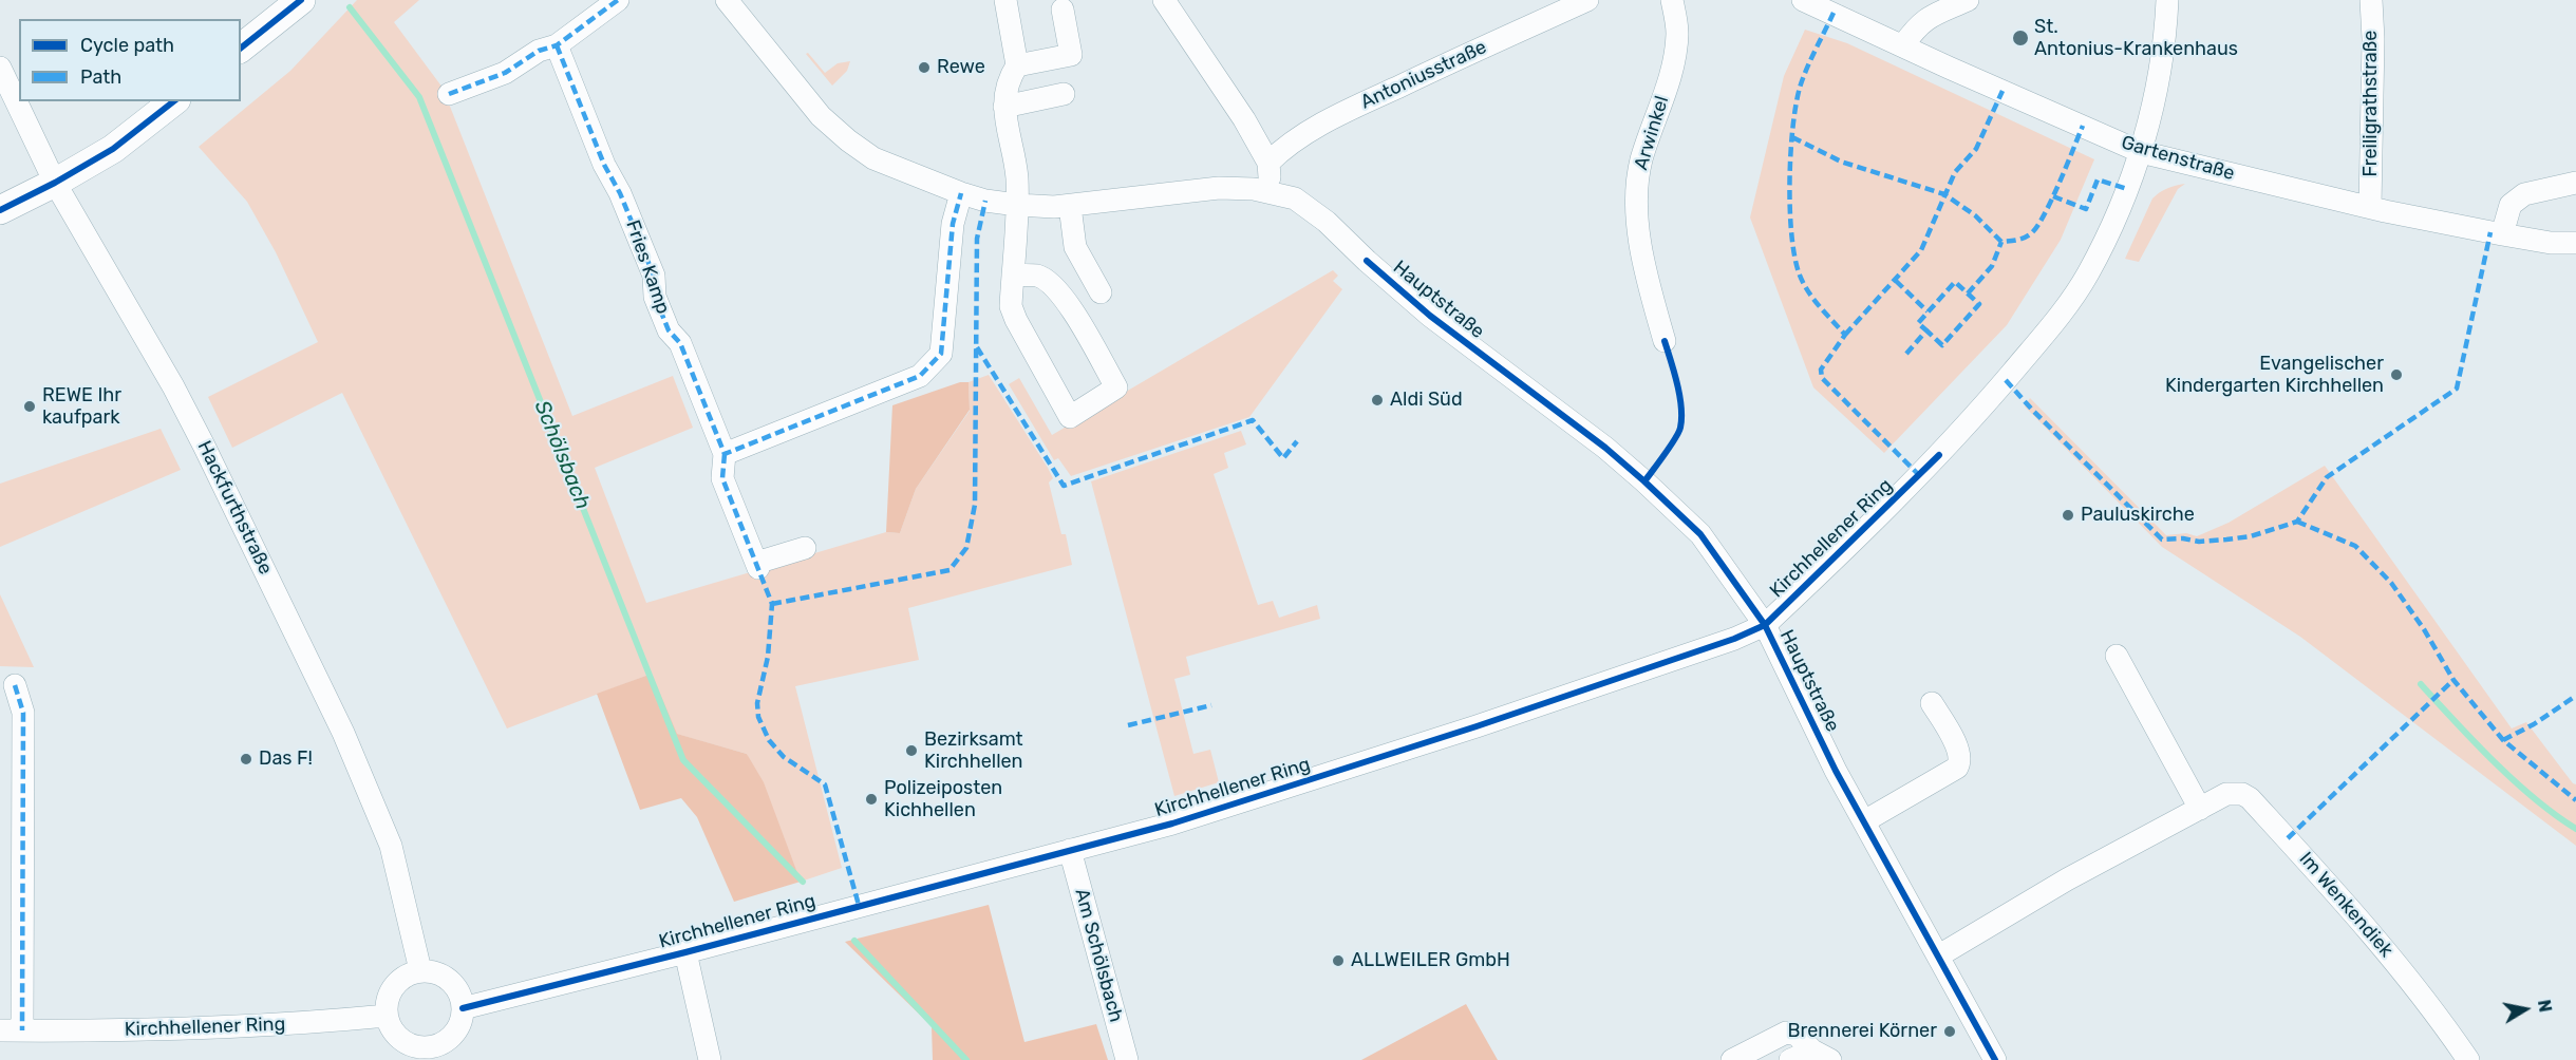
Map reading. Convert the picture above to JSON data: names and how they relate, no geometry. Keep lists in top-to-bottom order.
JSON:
{
  "streets": {
    "street": [
      "Antoniusstraße",
      "Freiligrathstraße",
      "Arwinkel",
      "Gartenstraße",
      "Fries Kamp",
      "Hauptstraße",
      "Hackfurthstraße",
      "Kirchhellener Ring",
      "Im Wenkendiek",
      "Am Schölsbach"
    ]
  },
  "crossings": [
    ["Freiligrathstraße", "Gartenstraße"],
    ["Gartenstraße", "Kirchhellener Ring"],
    ["Hauptstraße", "Kirchhellener Ring"],
    ["Hauptstraße", "Im Wenkendiek"],
    ["Hackfurthstraße", "Kirchhellener Ring"],
    ["Kirchhellener Ring", "Am Schölsbach"]
  ],
  "water": ["Schölsbach"],
  "places": [
    "St. Antonius-Krankenhaus",
    "Rewe",
    "Evangelischer Kindergarten Kirchhellen",
    "Aldi Süd",
    "REWE Ihr kaufpark",
    "Pauluskirche",
    "Bezirksamt Kirchhellen",
    "Das F!",
    "Polizeiposten Kichhellen",
    "ALLWEILER GmbH",
    "Brennerei Körner"
  ],
  "legend": ["Cycle path", "Path"],
  "north": "right"
}
